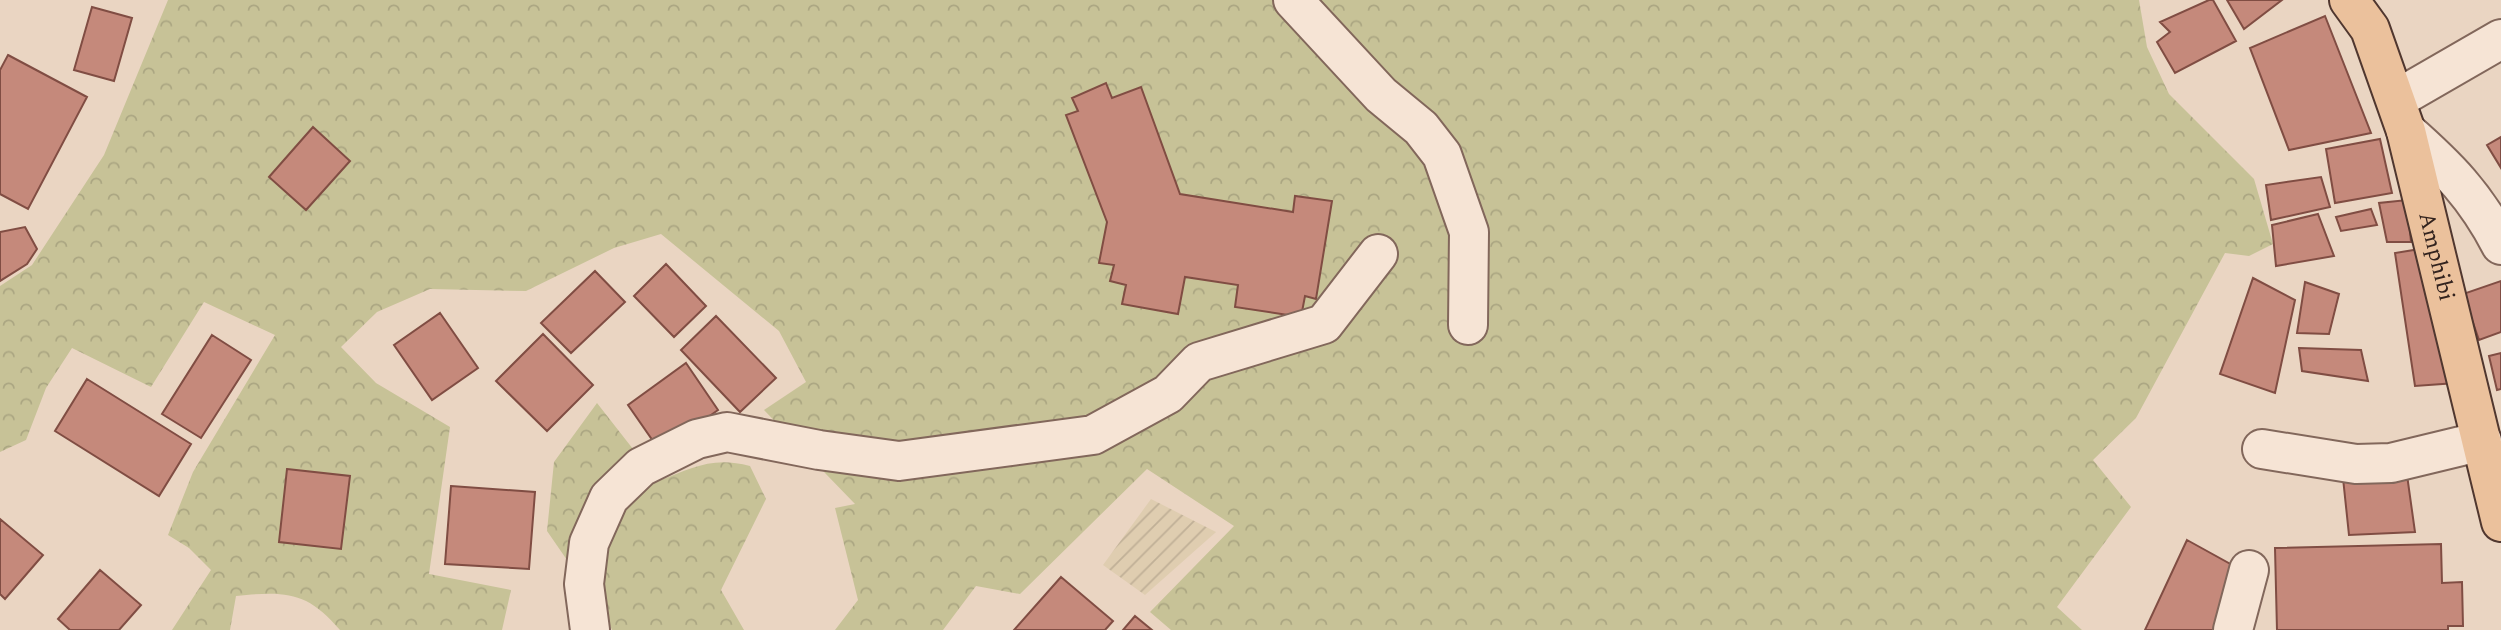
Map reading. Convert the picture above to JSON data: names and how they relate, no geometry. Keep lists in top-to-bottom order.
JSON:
{
  "streets": {
    "main road": ["Amphibi"]
  }
}
